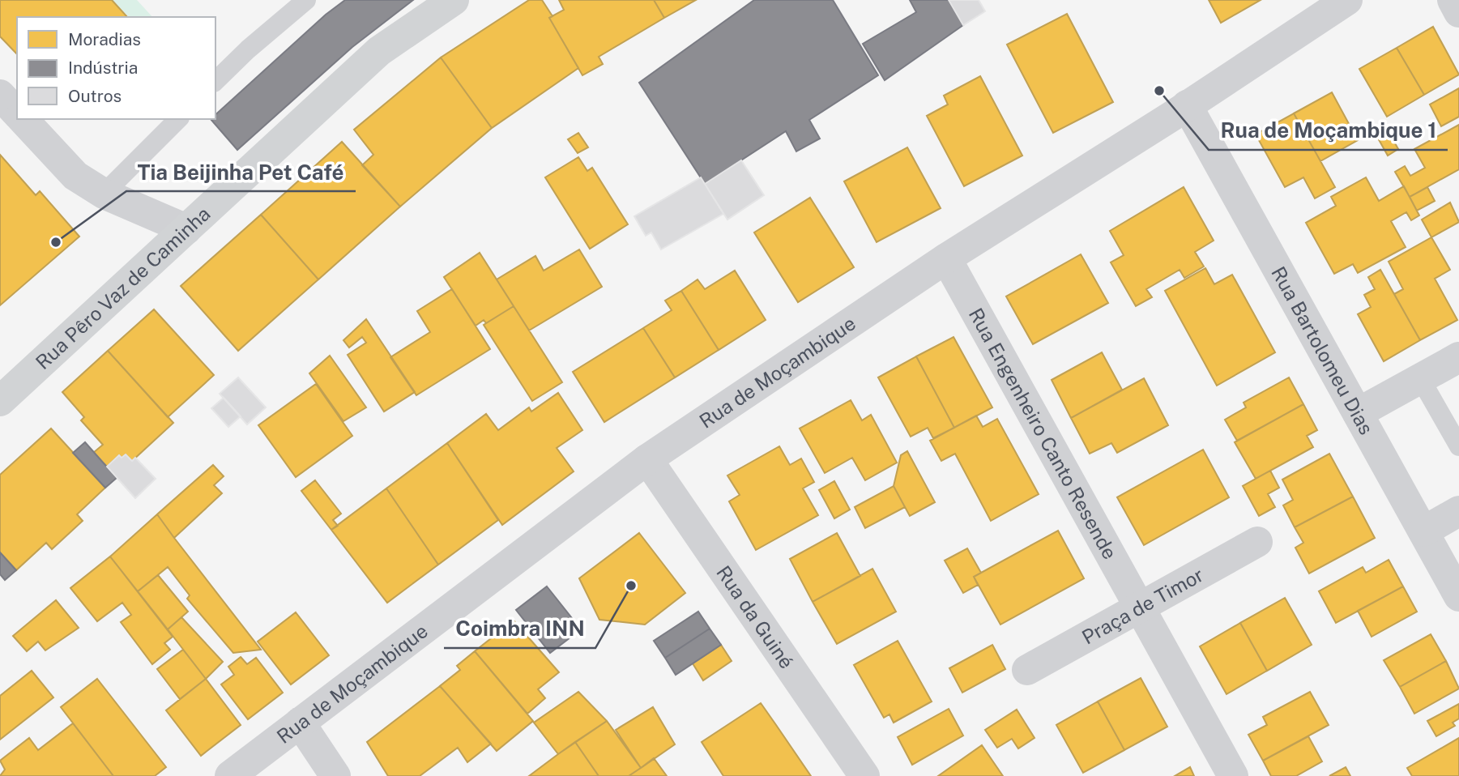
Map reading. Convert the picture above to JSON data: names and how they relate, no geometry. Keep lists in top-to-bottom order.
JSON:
{
  "streets": {
    "street": [
      "Rua Pêro Vaz de Caminha",
      "Rua Bartolomeu Dias",
      "Rua de Moçambique",
      "Rua Engenheiro Canto Resende",
      "Praça de Timor",
      "Rua da Guiné"
    ]
  },
  "crossings": [
    ["Rua Bartolomeu Dias", "Rua de Moçambique"],
    ["Rua de Moçambique", "Rua Engenheiro Canto Resende"],
    ["Rua de Moçambique", "Rua da Guiné"],
    ["Rua Engenheiro Canto Resende", "Praça de Timor"]
  ],
  "places": ["Rua de Moçambique 1", "Tia Beijinha Pet Café", "Coimbra INN"],
  "legend": ["Moradias", "Indústria", "Outros"]
}
